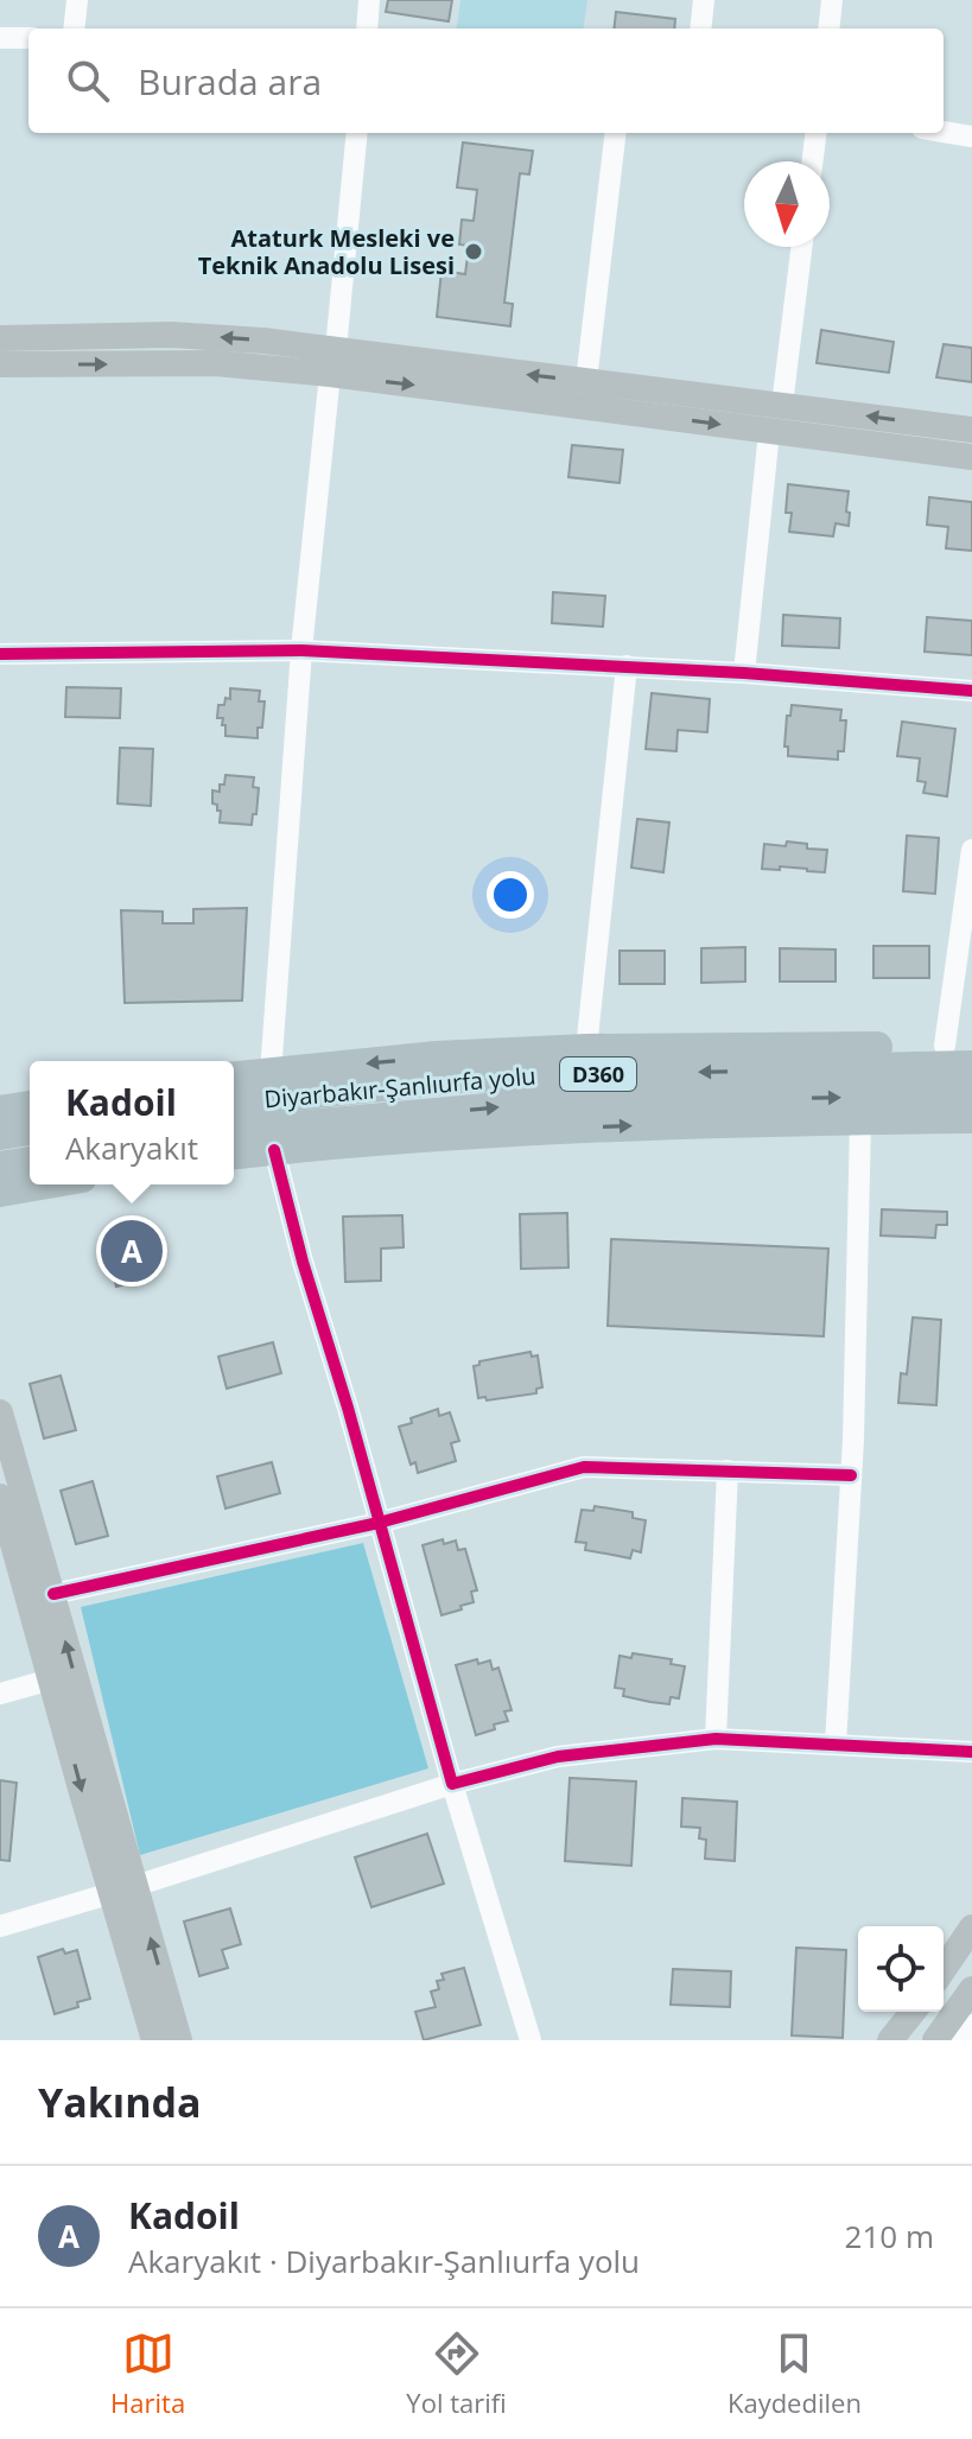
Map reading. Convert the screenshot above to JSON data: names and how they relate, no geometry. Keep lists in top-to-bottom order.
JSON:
{
  "streets": {
    "highway": ["D360", "Diyarbakır-Şanlıurfa yolu"]
  },
  "places": ["Ataturk Mesleki ve Teknik Anadolu Lisesi"],
  "north": "bottom",
  "page": {
    "search": "Burada ara",
    "popup": ["Kadoil", "Akaryakıt"],
    "pins": "A",
    "heading": "Yakında",
    "list": [
      {
        "mark": "A",
        "name": "Kadoil",
        "note": "Akaryakıt · Diyarbakır-Şanlıurfa yolu",
        "value": "210 m"
      }
    ],
    "nav": ["Harita", "Yol tarifi", "Kaydedilen"]
  }
}
